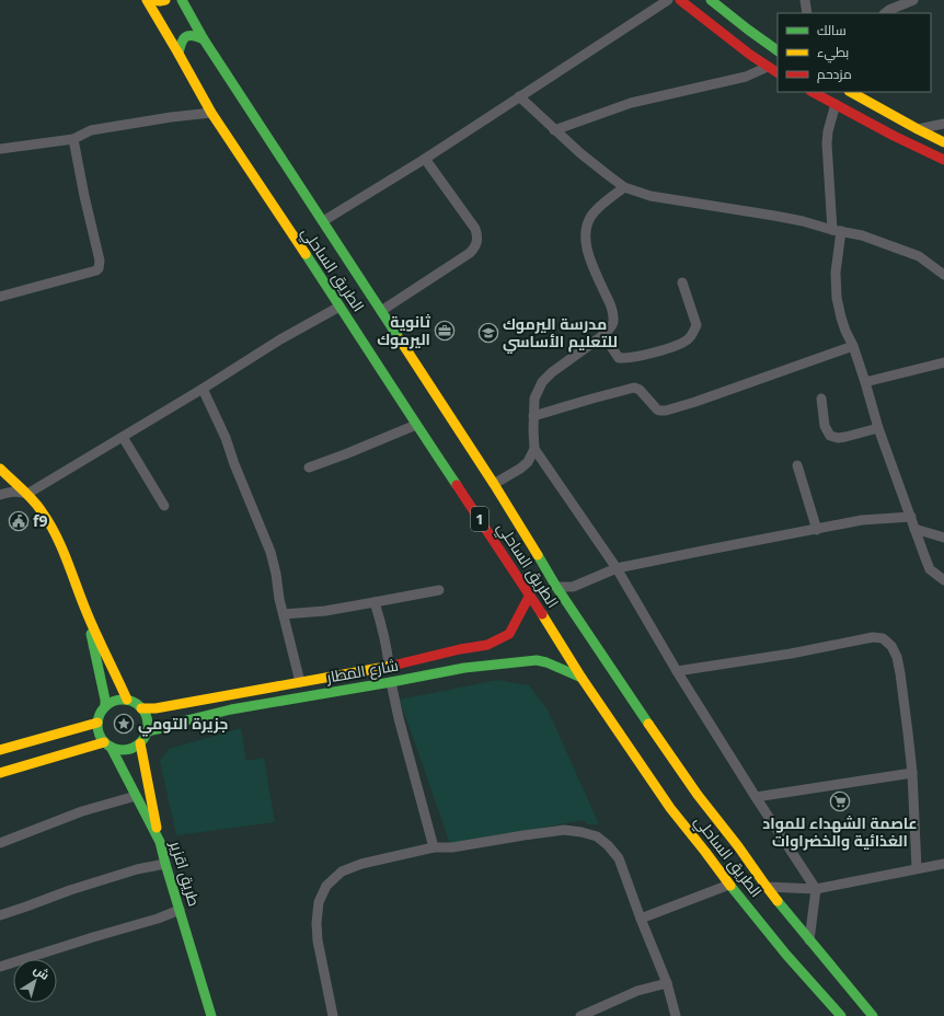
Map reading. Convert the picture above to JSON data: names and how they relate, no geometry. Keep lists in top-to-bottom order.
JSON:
{
  "streets": {
    "main road": [
      "الطريق الساحلي",
      "1",
      "شارع المطار",
      "طريق اقزير"
    ]
  },
  "crossings": [
    ["الطريق الساحلي", "شارع المطار"],
    ["شارع المطار", "طريق اقزير"]
  ],
  "places": {
    "office": ["ثانوية اليرموك"],
    "school or university": ["مدرسة اليرموك للتعليم الأساسي"],
    "public building": ["f9"],
    "place": ["جزيرة التومي"],
    "supermarket": ["عاصمة الشهداء للمواد الغذائية والخضراوات"]
  },
  "legend": ["سالك", "بطيء", "مزدحم"],
  "north": "top right"
}
